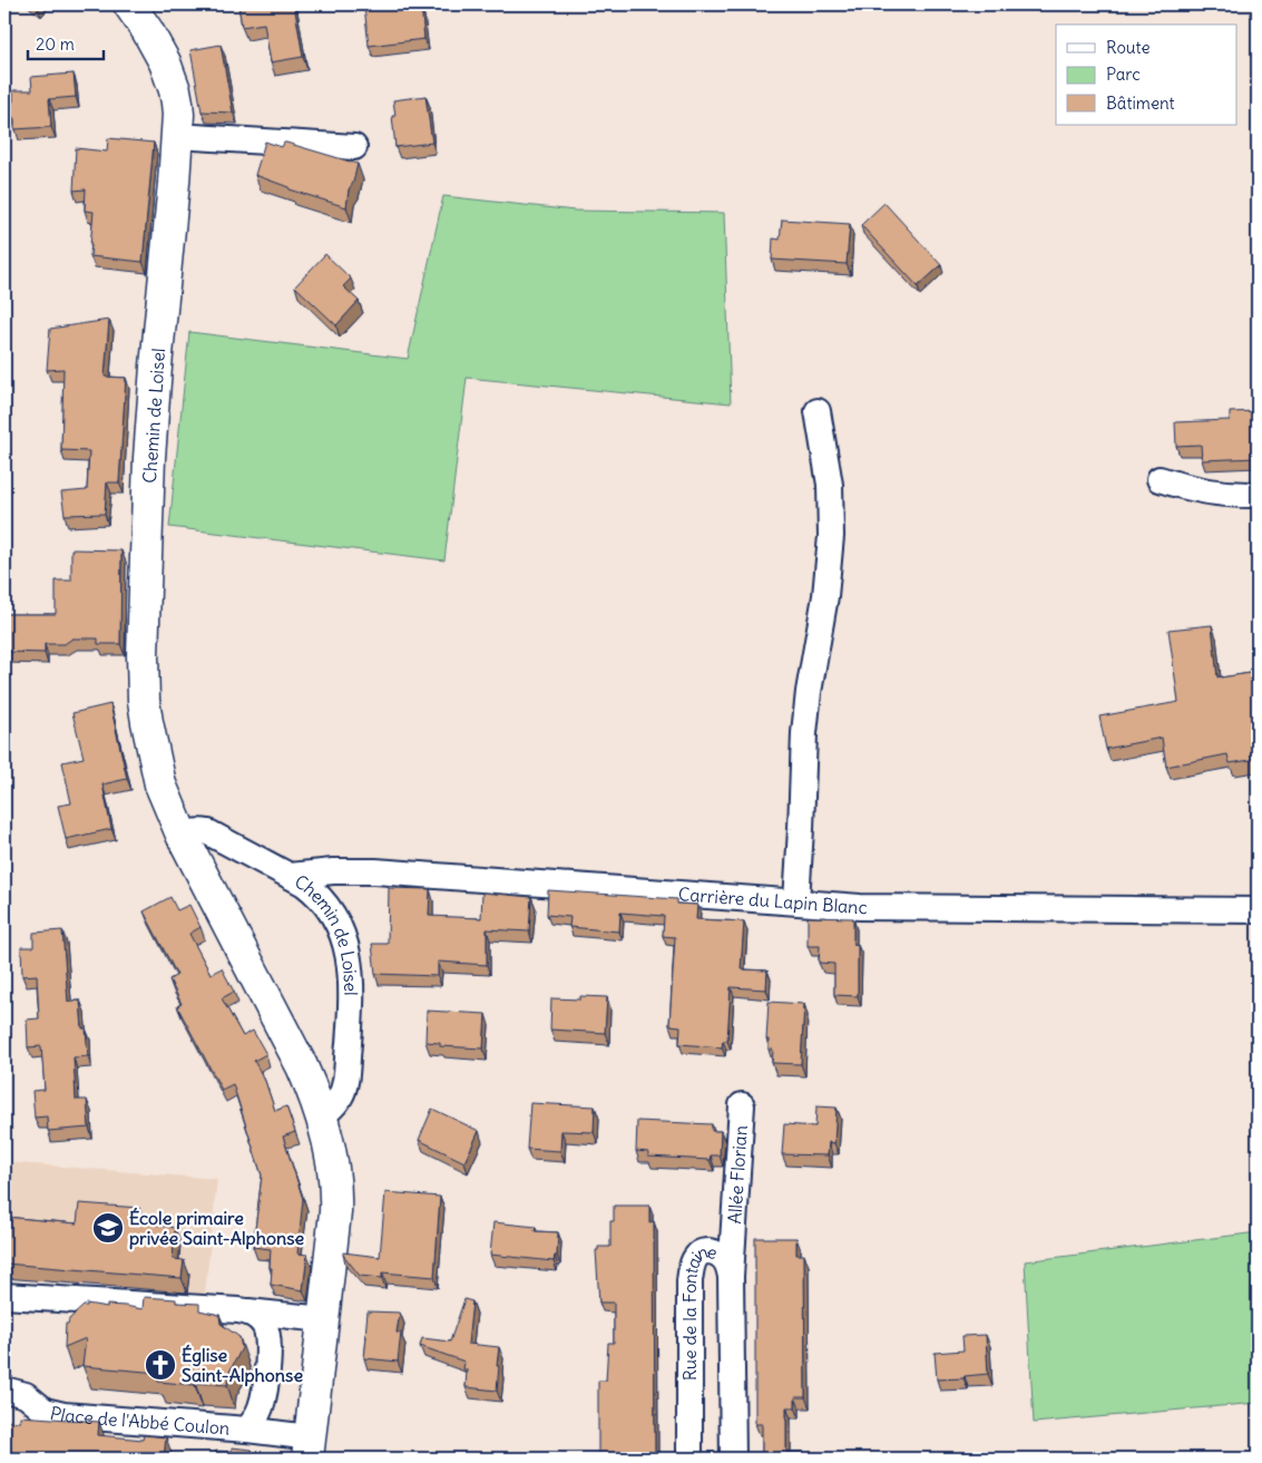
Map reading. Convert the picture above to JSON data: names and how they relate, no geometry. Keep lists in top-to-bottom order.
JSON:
{
  "streets": {
    "street": [
      "Chemin de Loisel",
      "Carrière du Lapin Blanc",
      "Allée Florian",
      "Rue de la Fontaine",
      "Place de l'Abbé Coulon"
    ]
  },
  "crossings": [
    ["Chemin de Loisel", "Carrière du Lapin Blanc"],
    ["Chemin de Loisel", "Place de l'Abbé Coulon"],
    ["Allée Florian", "Rue de la Fontaine"]
  ],
  "places": {
    "school or university": ["École primaire privée Saint-Alphonse"],
    "church": ["Église Saint-Alphonse"]
  },
  "legend": ["Route", "Parc", "Bâtiment"],
  "scale_bar": "20 m"
}
